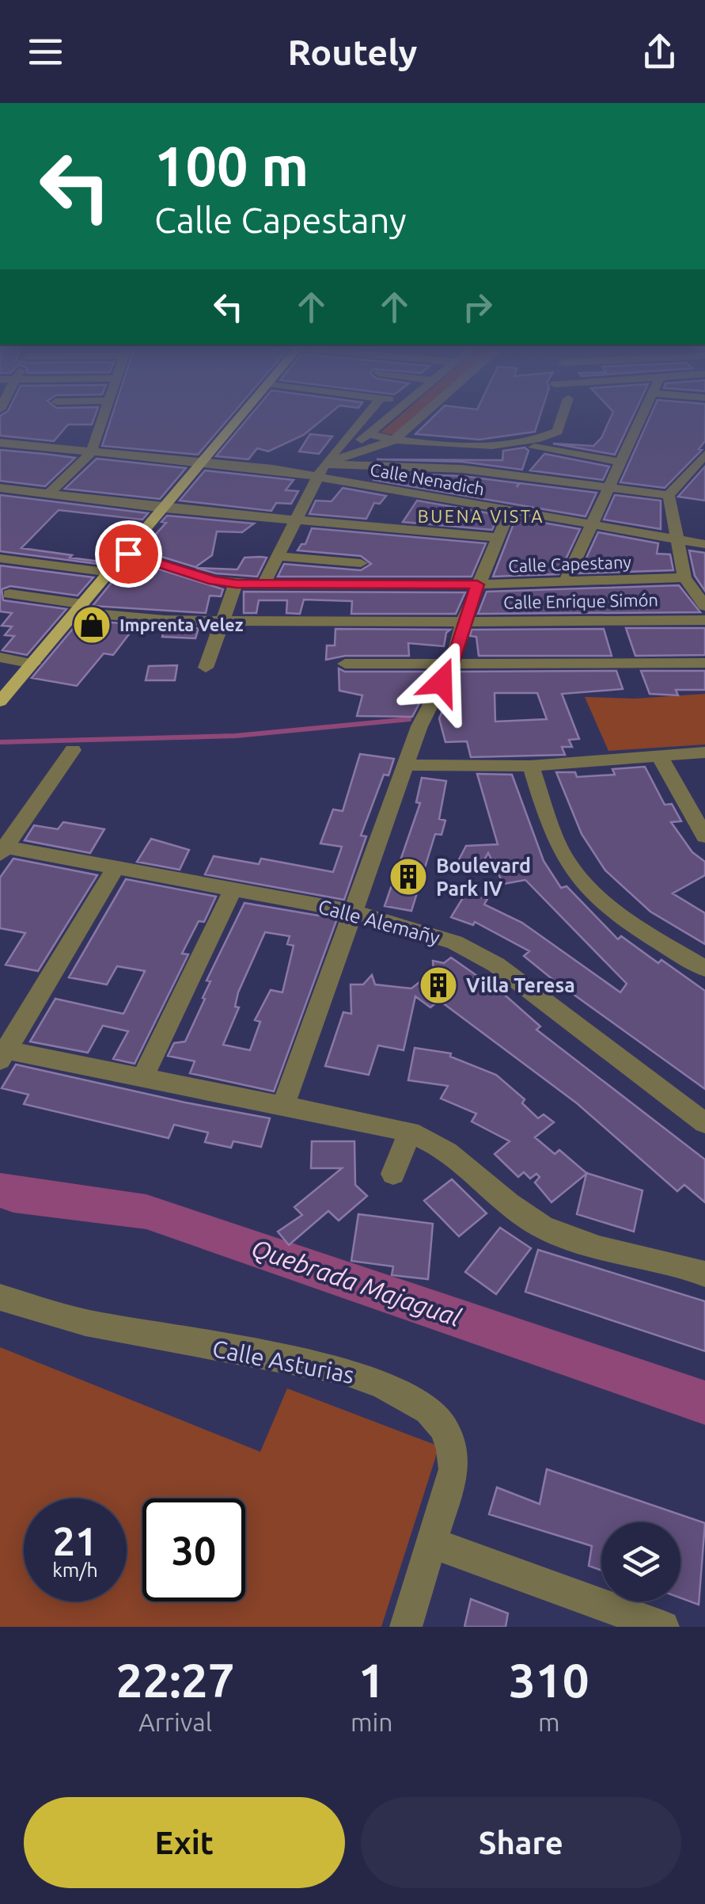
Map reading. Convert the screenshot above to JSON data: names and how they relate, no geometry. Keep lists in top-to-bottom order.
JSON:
{
  "streets": {
    "street": [
      "Calle Nenadich",
      "Calle Capestany",
      "Calle Enrique Simón",
      "Calle Alemañy",
      "Calle Asturias"
    ]
  },
  "districts": ["BUENA VISTA"],
  "water": ["Quebrada Majagual"],
  "places": {
    "shop": ["Imprenta Velez"],
    "building": ["Boulevard Park IV", "Villa Teresa"]
  },
  "page": {
    "header": "Routely",
    "turn": ["100 m", "Calle Capestany"],
    "speed": "21 km/h",
    "limit": "30",
    "eta": [
      "22:27",
      "Arrival",
      "1",
      "min",
      "310",
      "m"
    ],
    "buttons": ["Exit", "Share"]
  }
}
